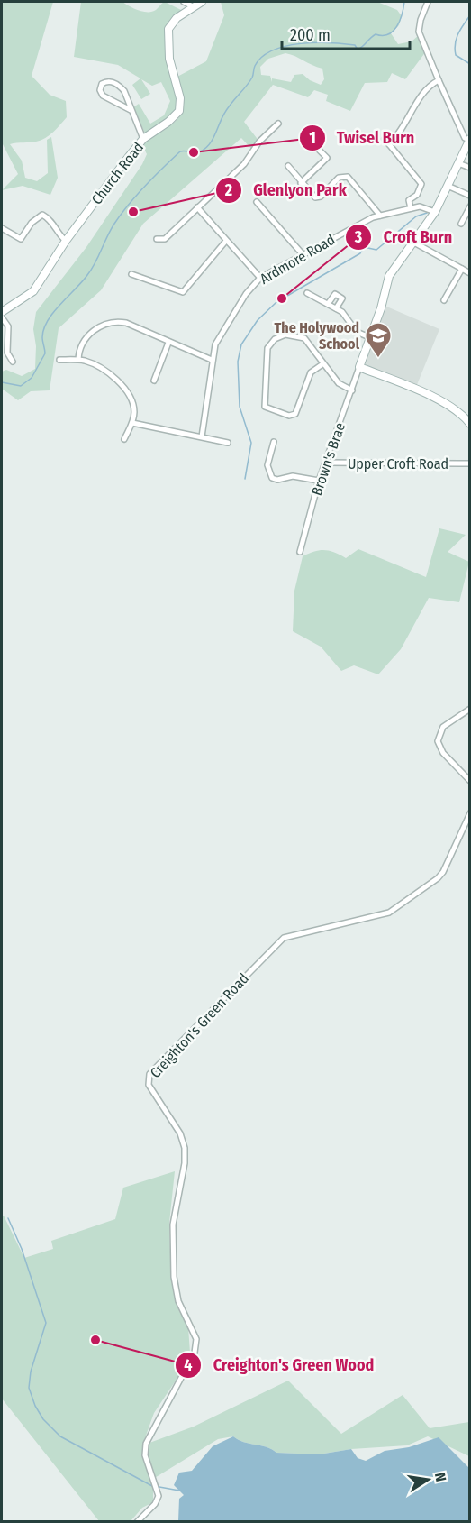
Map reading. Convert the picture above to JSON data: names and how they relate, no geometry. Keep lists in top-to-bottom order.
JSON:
{
  "streets": {
    "street": [
      "Church Road",
      "Ardmore Road",
      "Brown's Brae",
      "Upper Croft Road",
      "Creighton's Green Road"
    ]
  },
  "crossings": [
    ["Brown's Brae", "Upper Croft Road"]
  ],
  "places": {
    "other": [
      "Twisel Burn",
      "Glenlyon Park",
      "Croft Burn",
      "Creighton's Green Wood"
    ],
    "school or university": ["The Holywood School"]
  },
  "scale_bar": "200 m",
  "north": "right"
}
